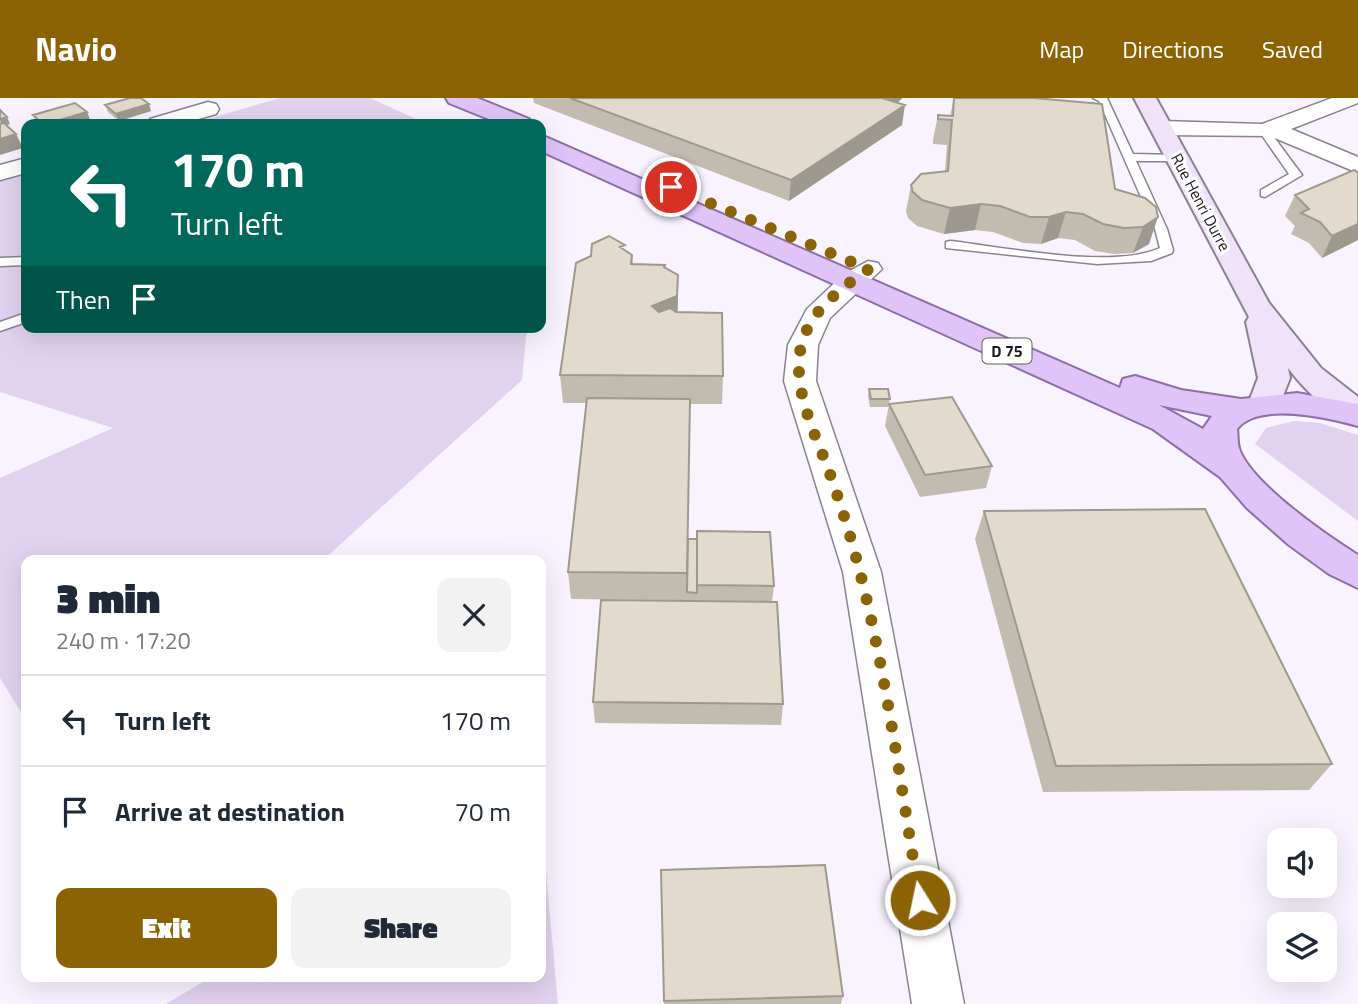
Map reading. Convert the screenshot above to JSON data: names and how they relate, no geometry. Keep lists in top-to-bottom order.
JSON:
{
  "streets": {
    "main road": ["D 75"],
    "street": ["Rue Henri Durre"]
  },
  "crossings": [
    ["Rue Henri Durre", "D 75"]
  ],
  "page": {
    "header": "Navio",
    "nav": ["Map", "Directions", "Saved"],
    "turn": ["170 m", "Turn left"],
    "then": "Then",
    "heading": ["3 min", "240 m · 17:20"],
    "list": [
      {
        "name": "Turn left",
        "value": "170 m"
      },
      {
        "name": "Arrive at destination",
        "value": "70 m"
      }
    ],
    "buttons": ["Exit", "Share"]
  }
}
